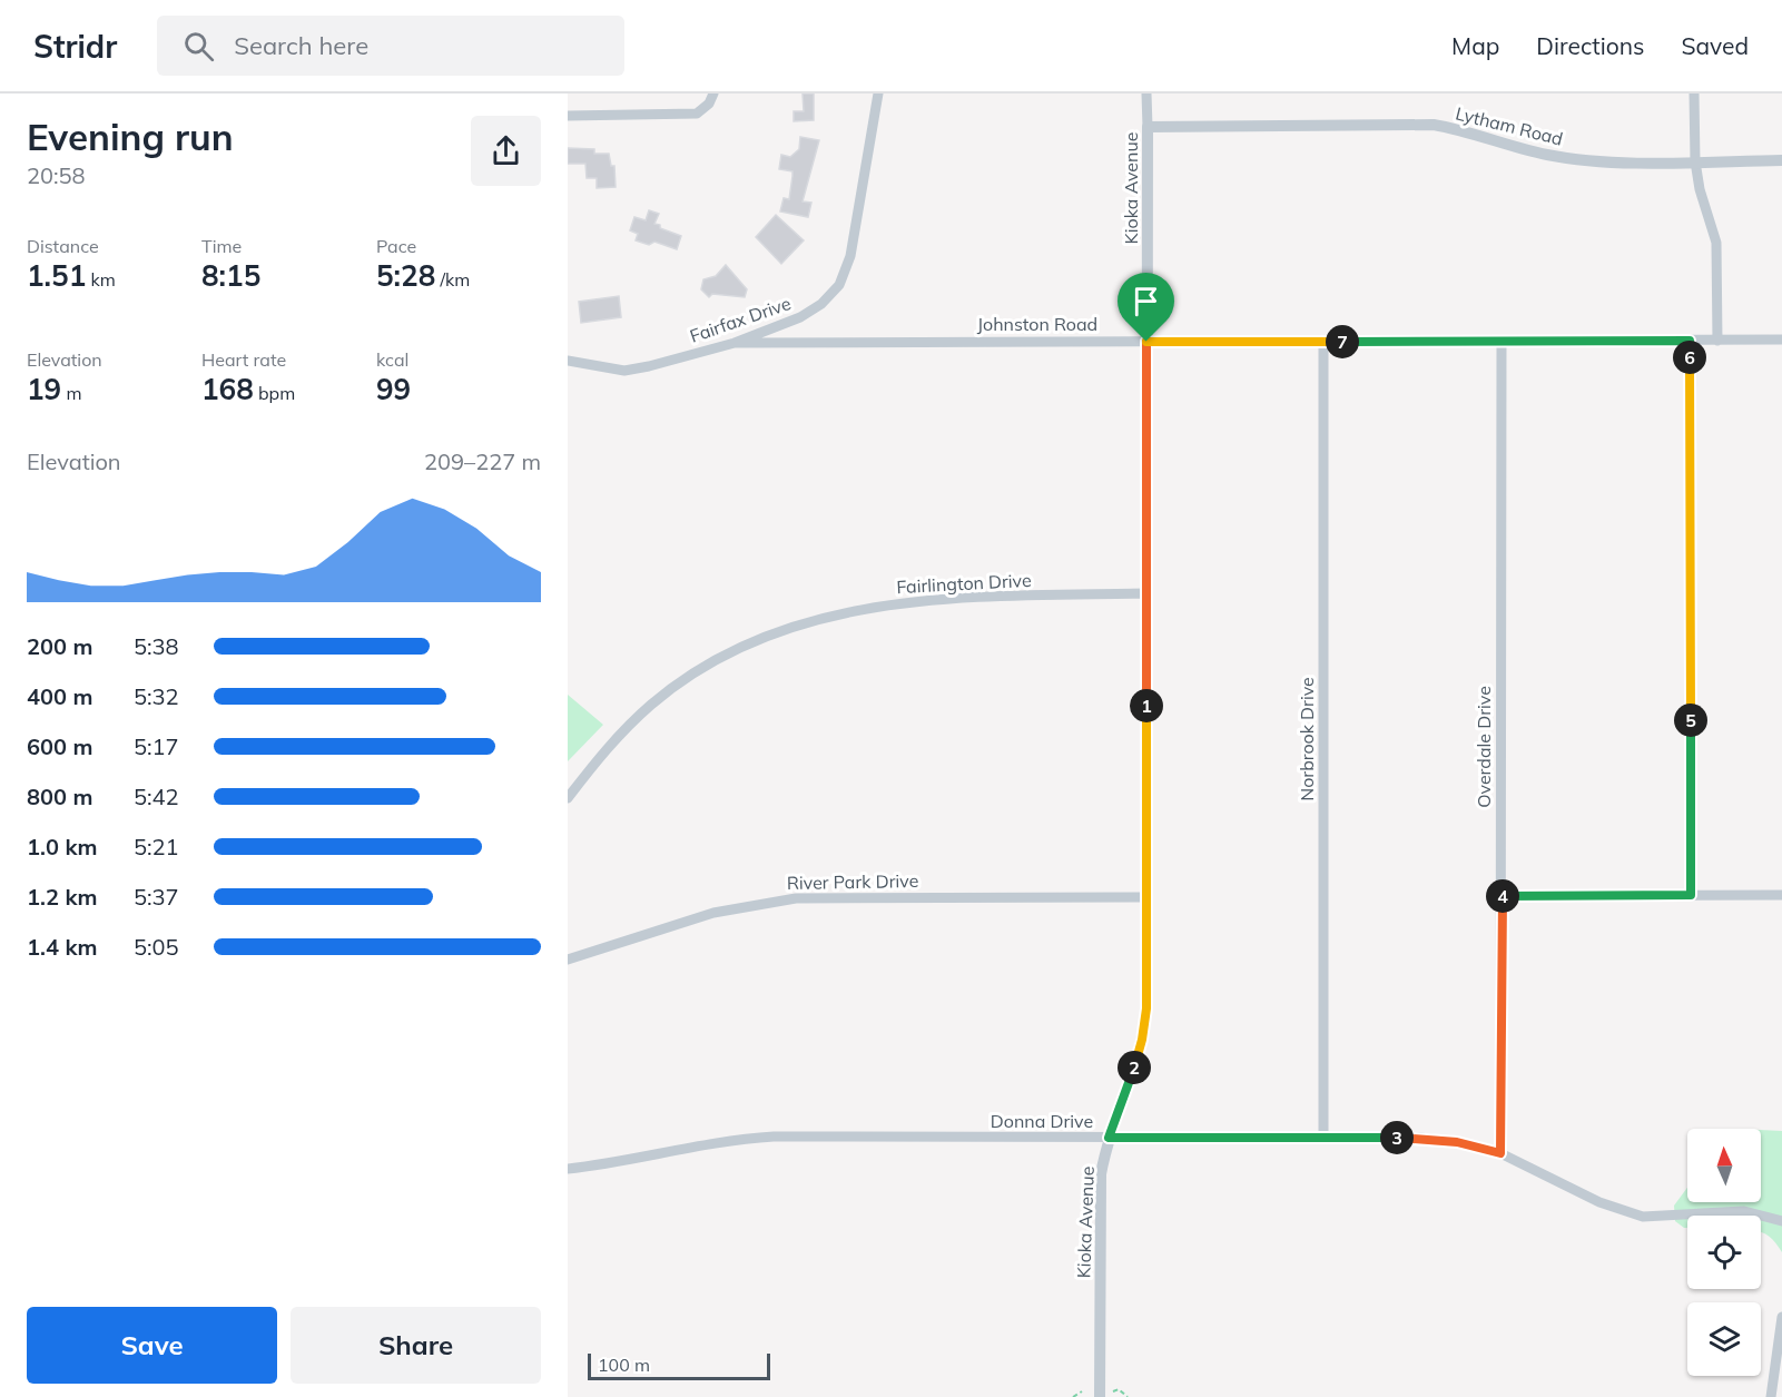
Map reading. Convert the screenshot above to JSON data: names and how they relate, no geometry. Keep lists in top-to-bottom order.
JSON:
{
  "streets": {
    "street": [
      "Lytham Road",
      "Kioka Avenue",
      "Fairfax Drive",
      "Johnston Road",
      "Fairlington Drive",
      "Norbrook Drive",
      "Overdale Drive",
      "River Park Drive",
      "Donna Drive"
    ]
  },
  "crossings": [
    ["Lytham Road", "Kioka Avenue"],
    ["Kioka Avenue", "Johnston Road"],
    ["Kioka Avenue", "Fairlington Drive"],
    ["Kioka Avenue", "River Park Drive"],
    ["Kioka Avenue", "Donna Drive"],
    ["Fairfax Drive", "Johnston Road"],
    ["Johnston Road", "Norbrook Drive"],
    ["Johnston Road", "Overdale Drive"],
    ["Norbrook Drive", "Donna Drive"],
    ["Overdale Drive", "Donna Drive"]
  ],
  "scale_bar": "100 m",
  "north": "top",
  "page": {
    "header": "Stridr",
    "search": "Search here",
    "nav": ["Map", "Directions", "Saved"],
    "heading": ["Evening run", "20:58"],
    "stats": [
      ["Distance", "1.51 km"],
      ["Time", "8:15"],
      ["Pace", "5:28 /km"],
      ["Elevation", "19 m"],
      ["Heart rate", "168 bpm"],
      ["kcal", "99"]
    ],
    "pins": [
      "7",
      "6",
      "1",
      "5",
      "4",
      "2",
      "3"
    ],
    "chart": ["Elevation", "209–227 m"],
    "list": [
      {
        "name": "200 m",
        "note": "5:38"
      },
      {
        "name": "400 m",
        "note": "5:32"
      },
      {
        "name": "600 m",
        "note": "5:17"
      },
      {
        "name": "800 m",
        "note": "5:42"
      },
      {
        "name": "1.0 km",
        "note": "5:21"
      },
      {
        "name": "1.2 km",
        "note": "5:37"
      },
      {
        "name": "1.4 km",
        "note": "5:05"
      }
    ],
    "buttons": ["Save", "Share"],
    "scale": "100 m"
  }
}
